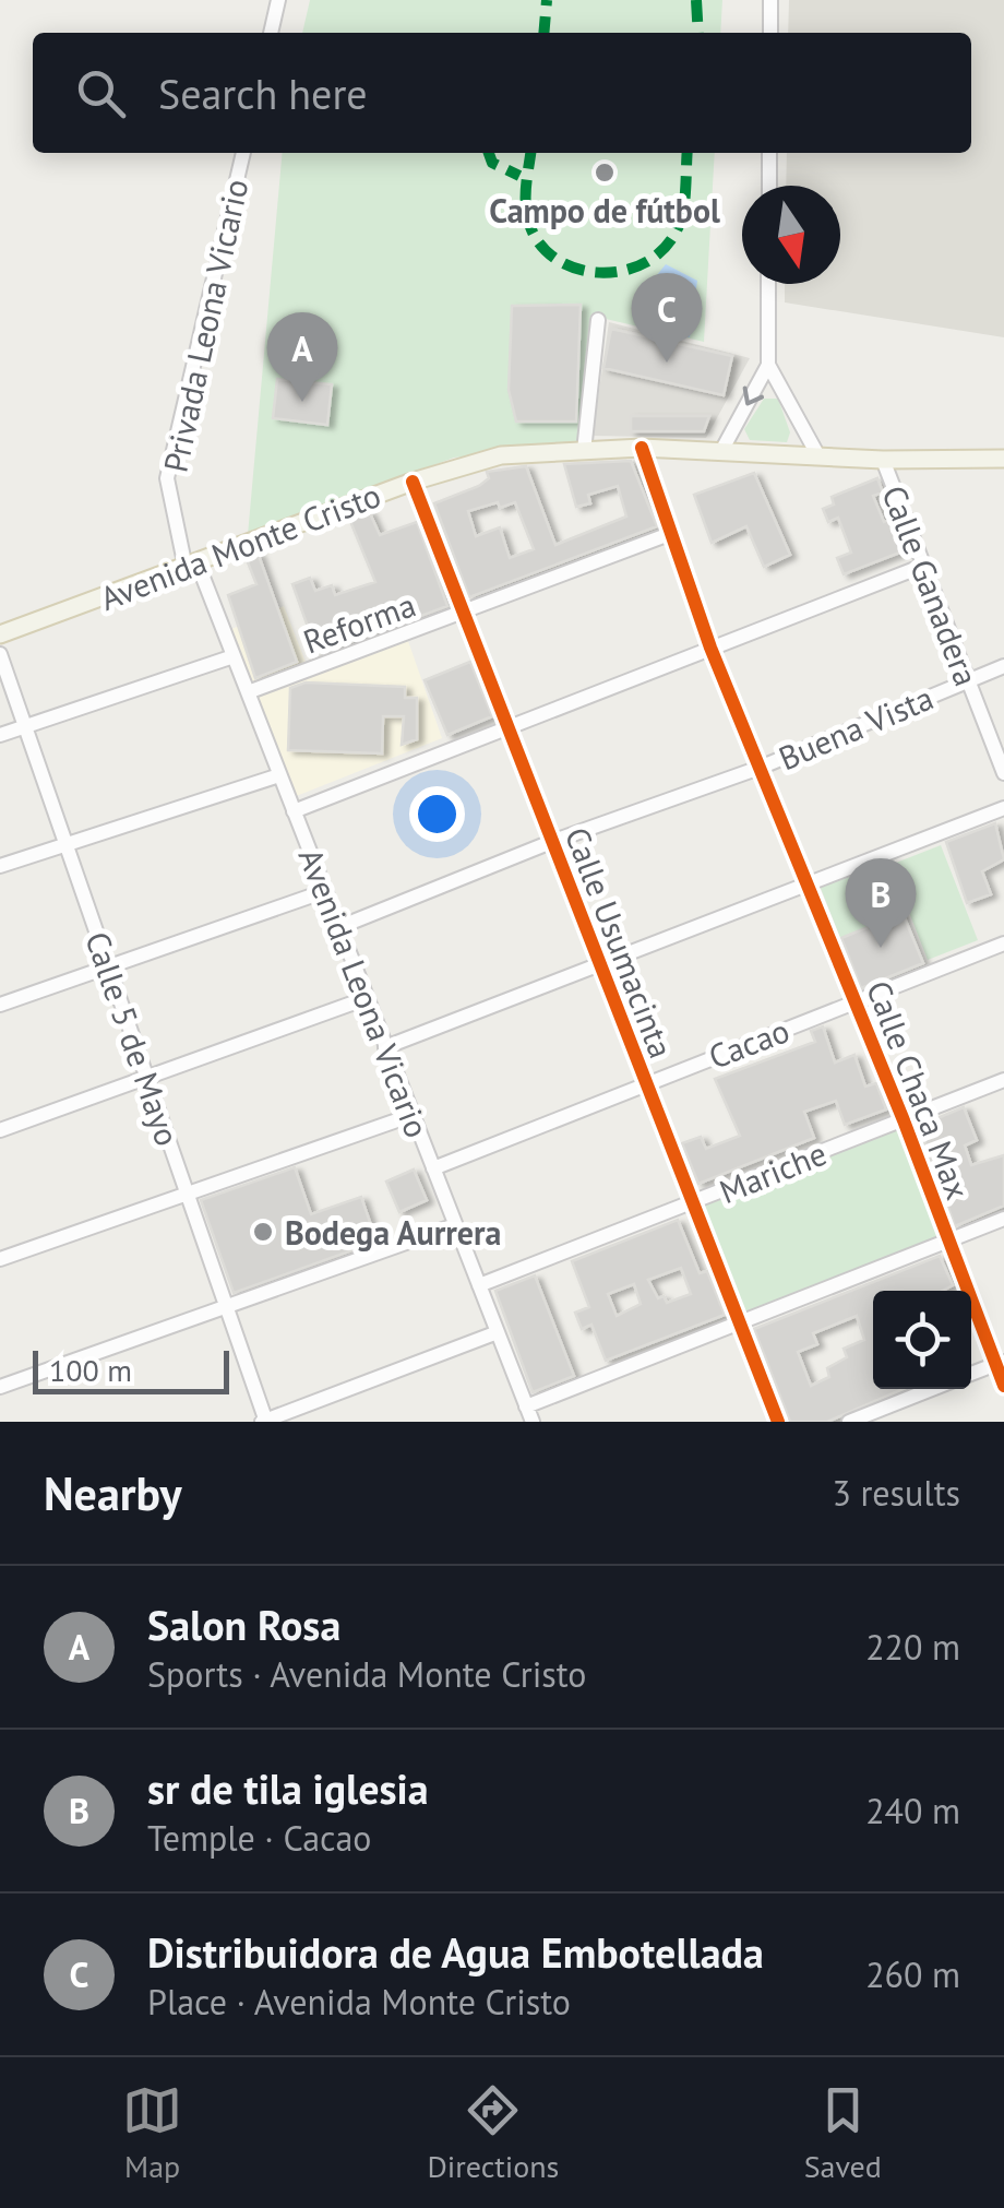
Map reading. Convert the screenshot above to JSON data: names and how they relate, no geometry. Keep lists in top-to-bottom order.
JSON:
{
  "streets": {
    "main road": ["Avenida Monte Cristo"],
    "street": [
      "Privada Leona Vicario",
      "Calle Ganadera",
      "Reforma",
      "Buena Vista",
      "Calle Usumacinta",
      "Avenida Leona Vicario",
      "Calle 5 de Mayo",
      "Cacao",
      "Calle Chaca Max",
      "Mariche"
    ]
  },
  "crossings": [
    ["Privada Leona Vicario", "Avenida Monte Cristo"],
    ["Privada Leona Vicario", "Avenida Leona Vicario"],
    ["Avenida Monte Cristo", "Calle Ganadera"],
    ["Avenida Monte Cristo", "Calle Usumacinta"],
    ["Avenida Monte Cristo", "Avenida Leona Vicario"],
    ["Avenida Monte Cristo", "Calle Chaca Max"],
    ["Calle Ganadera", "Buena Vista"],
    ["Reforma", "Calle Usumacinta"],
    ["Reforma", "Avenida Leona Vicario"],
    ["Reforma", "Calle Chaca Max"],
    ["Buena Vista", "Calle Usumacinta"],
    ["Buena Vista", "Avenida Leona Vicario"],
    ["Buena Vista", "Calle Chaca Max"],
    ["Calle Usumacinta", "Cacao"],
    ["Calle Usumacinta", "Mariche"],
    ["Avenida Leona Vicario", "Cacao"],
    ["Avenida Leona Vicario", "Mariche"],
    ["Cacao", "Calle Chaca Max"],
    ["Calle Chaca Max", "Mariche"]
  ],
  "places": ["Campo de fútbol", "Bodega Aurrera"],
  "scale_bar": "100 m",
  "north": "bottom",
  "page": {
    "search": "Search here",
    "pins": ["C", "A", "B"],
    "scale": "100 m",
    "heading": ["Nearby", "3 results"],
    "list": [
      {
        "mark": "A",
        "name": "Salon Rosa",
        "note": "Sports · Avenida Monte Cristo",
        "value": "220 m"
      },
      {
        "mark": "B",
        "name": "sr de tila iglesia",
        "note": "Temple · Cacao",
        "value": "240 m"
      },
      {
        "mark": "C",
        "name": "Distribuidora de Agua Embotellada",
        "note": "Place · Avenida Monte Cristo",
        "value": "260 m"
      }
    ],
    "nav": ["Map", "Directions", "Saved"]
  }
}
